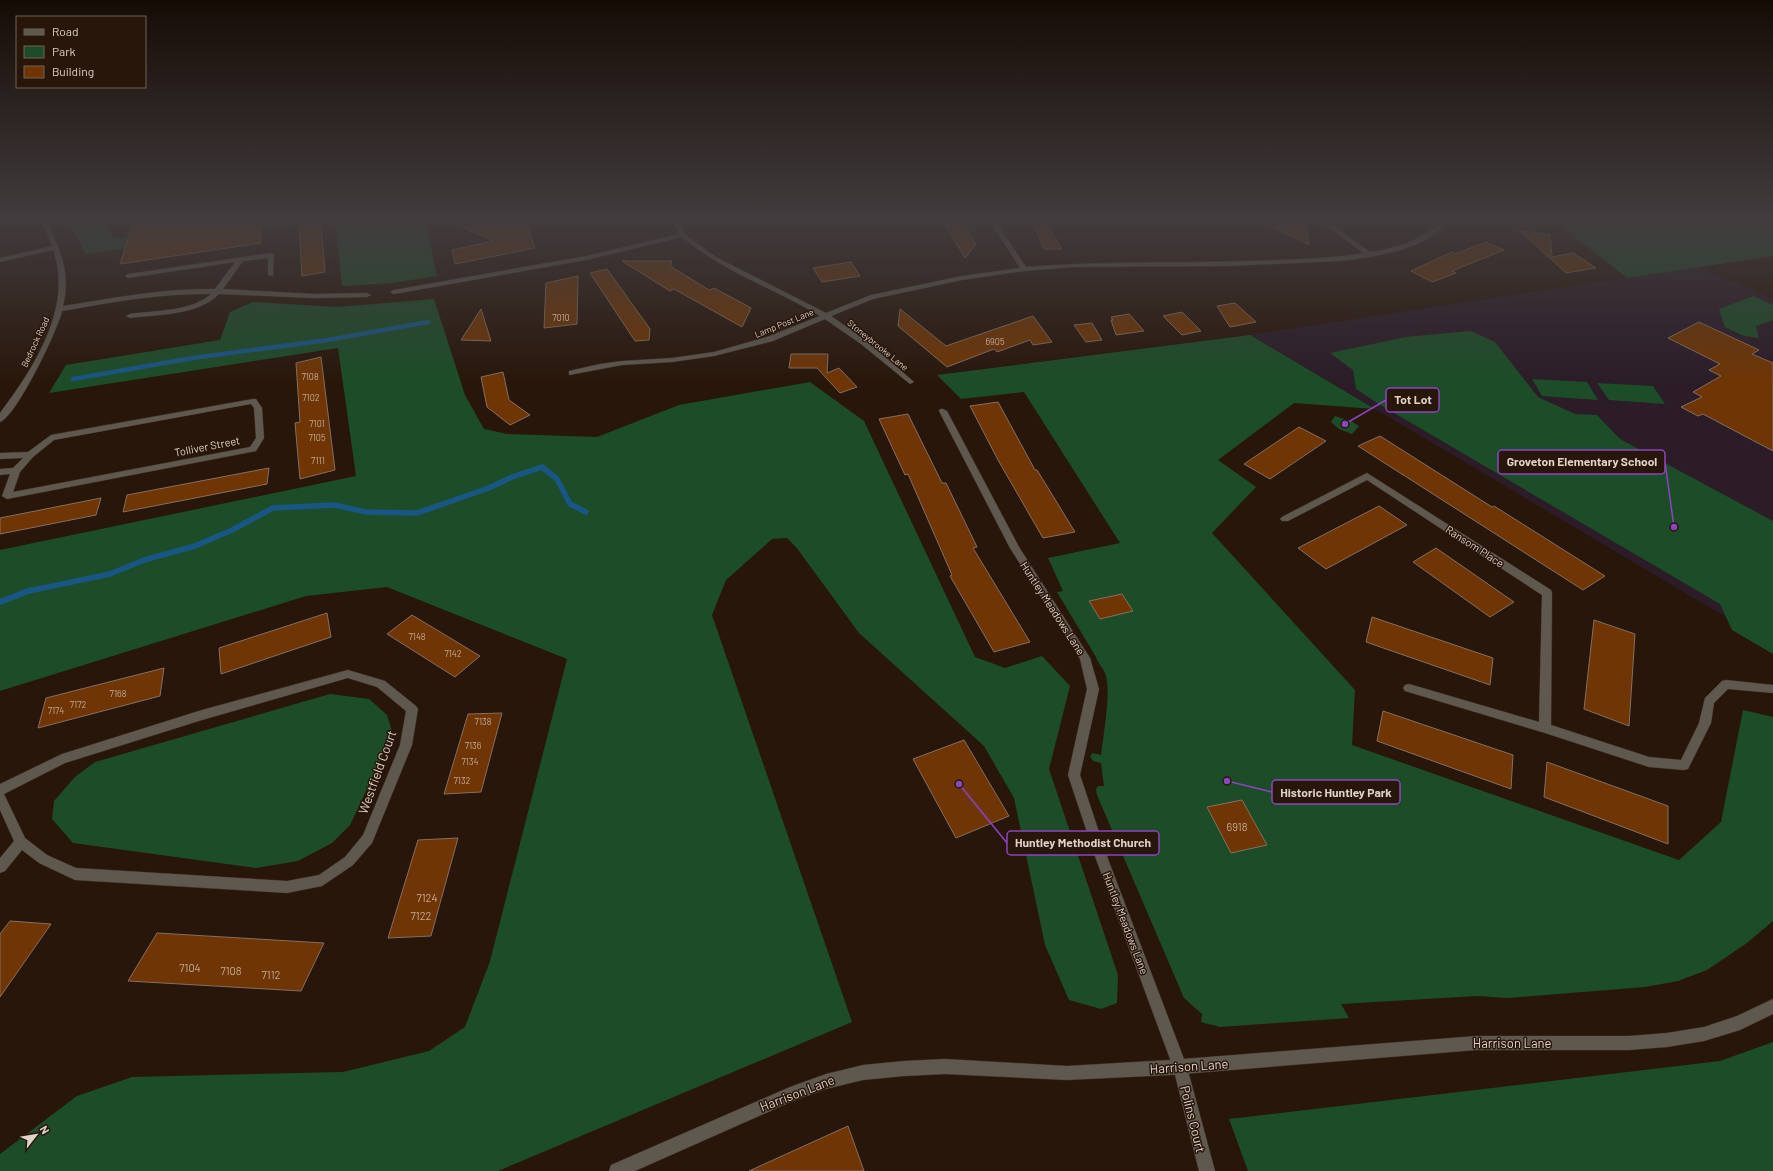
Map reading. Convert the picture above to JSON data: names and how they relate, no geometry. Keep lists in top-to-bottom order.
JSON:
{
  "streets": {
    "street": [
      "Lamp Post Lane",
      "Bedrock Road",
      "Stoneybrooke Lane",
      "Tolliver Street",
      "Ransom Place",
      "Huntley Meadows Lane",
      "Westfield Court",
      "Harrison Lane",
      "Polins Court"
    ]
  },
  "crossings": [
    ["Lamp Post Lane", "Stoneybrooke Lane"],
    ["Huntley Meadows Lane", "Harrison Lane"],
    ["Huntley Meadows Lane", "Polins Court"],
    ["Harrison Lane", "Polins Court"]
  ],
  "places": [
    "Tot Lot",
    "Groveton Elementary School",
    "Historic Huntley Park",
    "Huntley Methodist Church"
  ],
  "house_numbers": [
    "7010",
    "6905",
    "7108",
    "7102",
    "7101",
    "7105",
    "7111",
    "7148",
    "7142",
    "7168",
    "7172",
    "7174",
    "7138",
    "7136",
    "7134",
    "7132",
    "6918",
    "7124",
    "7122",
    "7104",
    "7108",
    "7112"
  ],
  "legend": ["Road", "Park", "Building"],
  "north": "top right"
}
